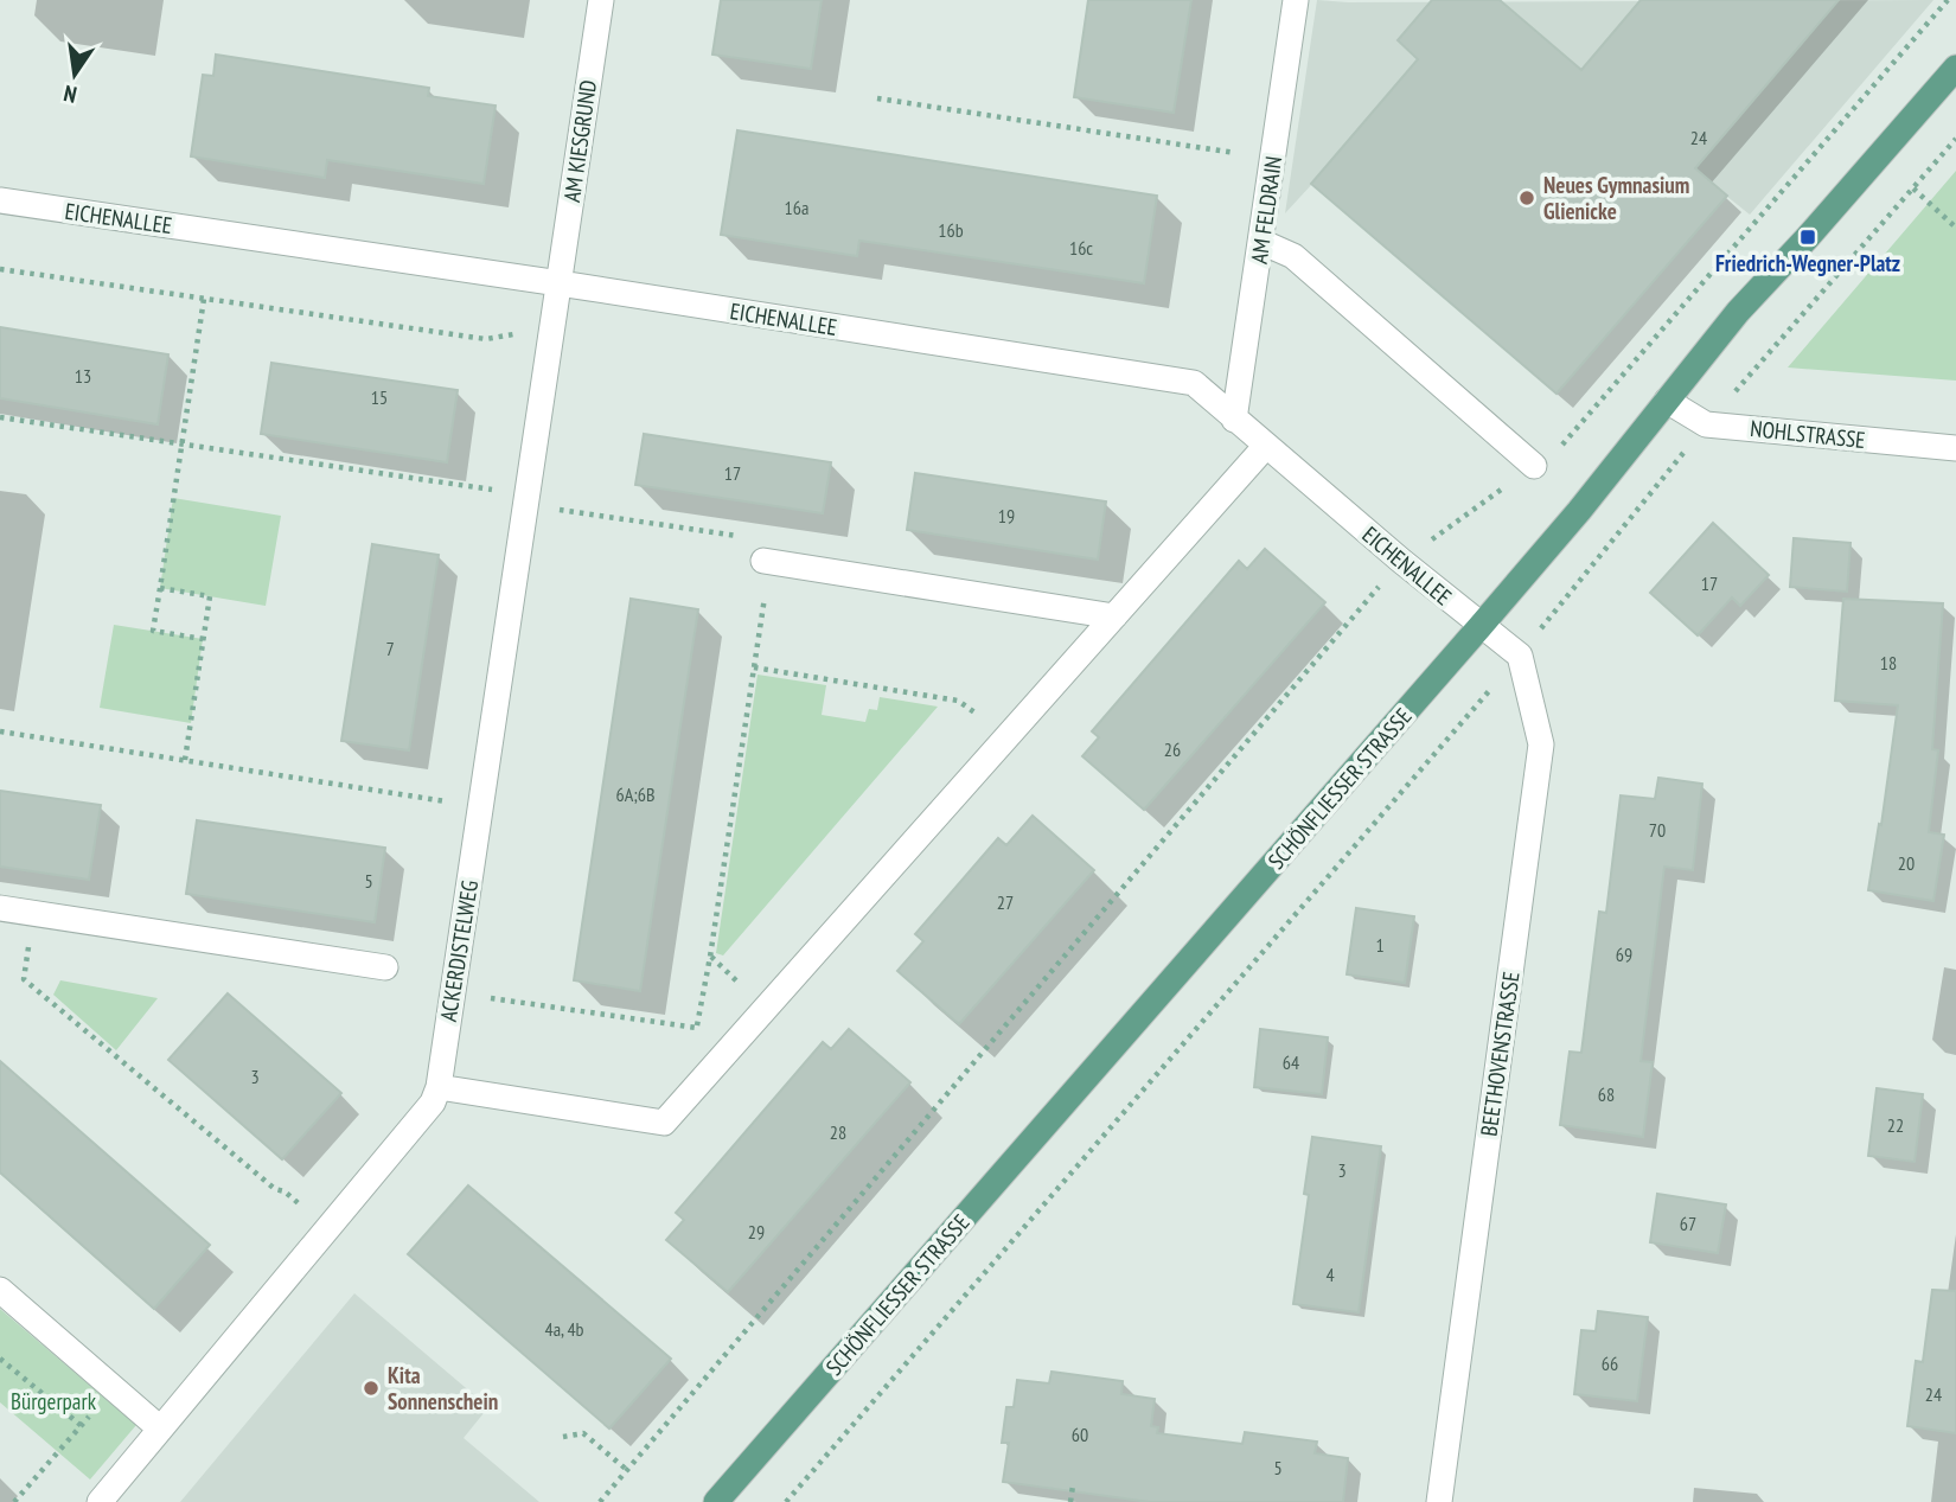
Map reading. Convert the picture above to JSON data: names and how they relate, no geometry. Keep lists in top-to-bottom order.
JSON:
{
  "streets": {
    "main road": ["SCHÖNFLIESSER STRASSE"],
    "street": [
      "AM KIESGRUND",
      "AM FELDRAIN",
      "EICHENALLEE",
      "NOHLSTRASSE",
      "ACKERDISTELWEG",
      "BEETHOVENSTRASSE"
    ]
  },
  "crossings": [
    ["AM KIESGRUND", "EICHENALLEE"],
    ["AM KIESGRUND", "ACKERDISTELWEG"],
    ["AM FELDRAIN", "EICHENALLEE"],
    ["EICHENALLEE", "SCHÖNFLIESSER STRASSE"],
    ["EICHENALLEE", "ACKERDISTELWEG"],
    ["NOHLSTRASSE", "SCHÖNFLIESSER STRASSE"]
  ],
  "parks": ["Bürgerpark"],
  "places": {
    "other": ["Neues Gymnasium Glienicke", "Kita Sonnenschein"],
    "transit": ["Friedrich-Wegner-Platz"]
  },
  "house_numbers": [
    "24",
    "16a",
    "16b",
    "16c",
    "13",
    "15",
    "17",
    "19",
    "17",
    "7",
    "18",
    "26",
    "6A;6B",
    "70",
    "20",
    "5",
    "27",
    "1",
    "69",
    "64",
    "3",
    "68",
    "22",
    "28",
    "3",
    "67",
    "29",
    "4",
    "4a, 4b",
    "66",
    "24",
    "60",
    "5"
  ],
  "north": "bottom"
}
